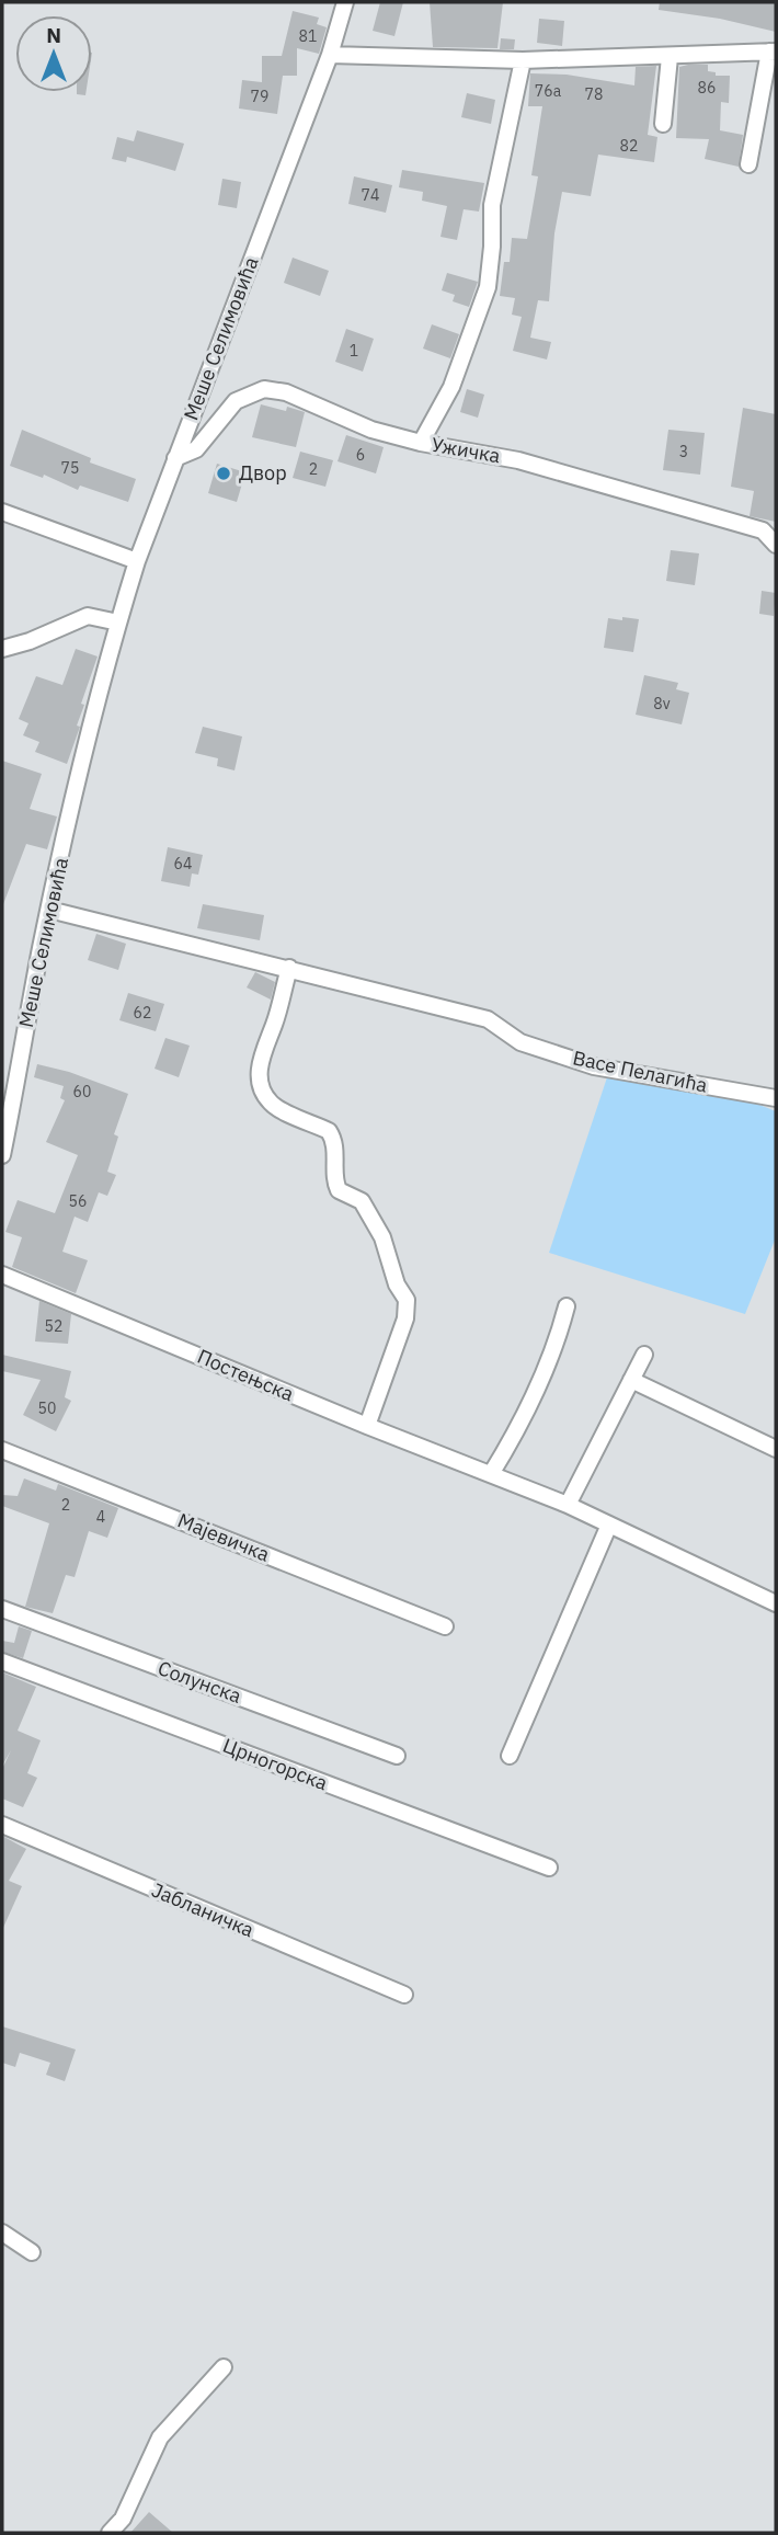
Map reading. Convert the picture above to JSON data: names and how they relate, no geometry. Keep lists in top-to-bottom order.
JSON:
{
  "streets": {
    "street": [
      "Меше Селимовића",
      "Ужичка",
      "Васе Пелагића",
      "Постењска",
      "Мајевичка",
      "Солунска",
      "Црногорска",
      "Јабланичка"
    ]
  },
  "crossings": [
    ["Меше Селимовића", "Ужичка"],
    ["Меше Селимовића", "Васе Пелагића"]
  ],
  "places": ["Двор"],
  "house_numbers": [
    "81",
    "86",
    "76a",
    "78",
    "79",
    "82",
    "74",
    "1",
    "3",
    "6",
    "75",
    "2",
    "8v",
    "64",
    "62",
    "60",
    "56",
    "52",
    "50",
    "2",
    "4"
  ],
  "north": "top"
}
